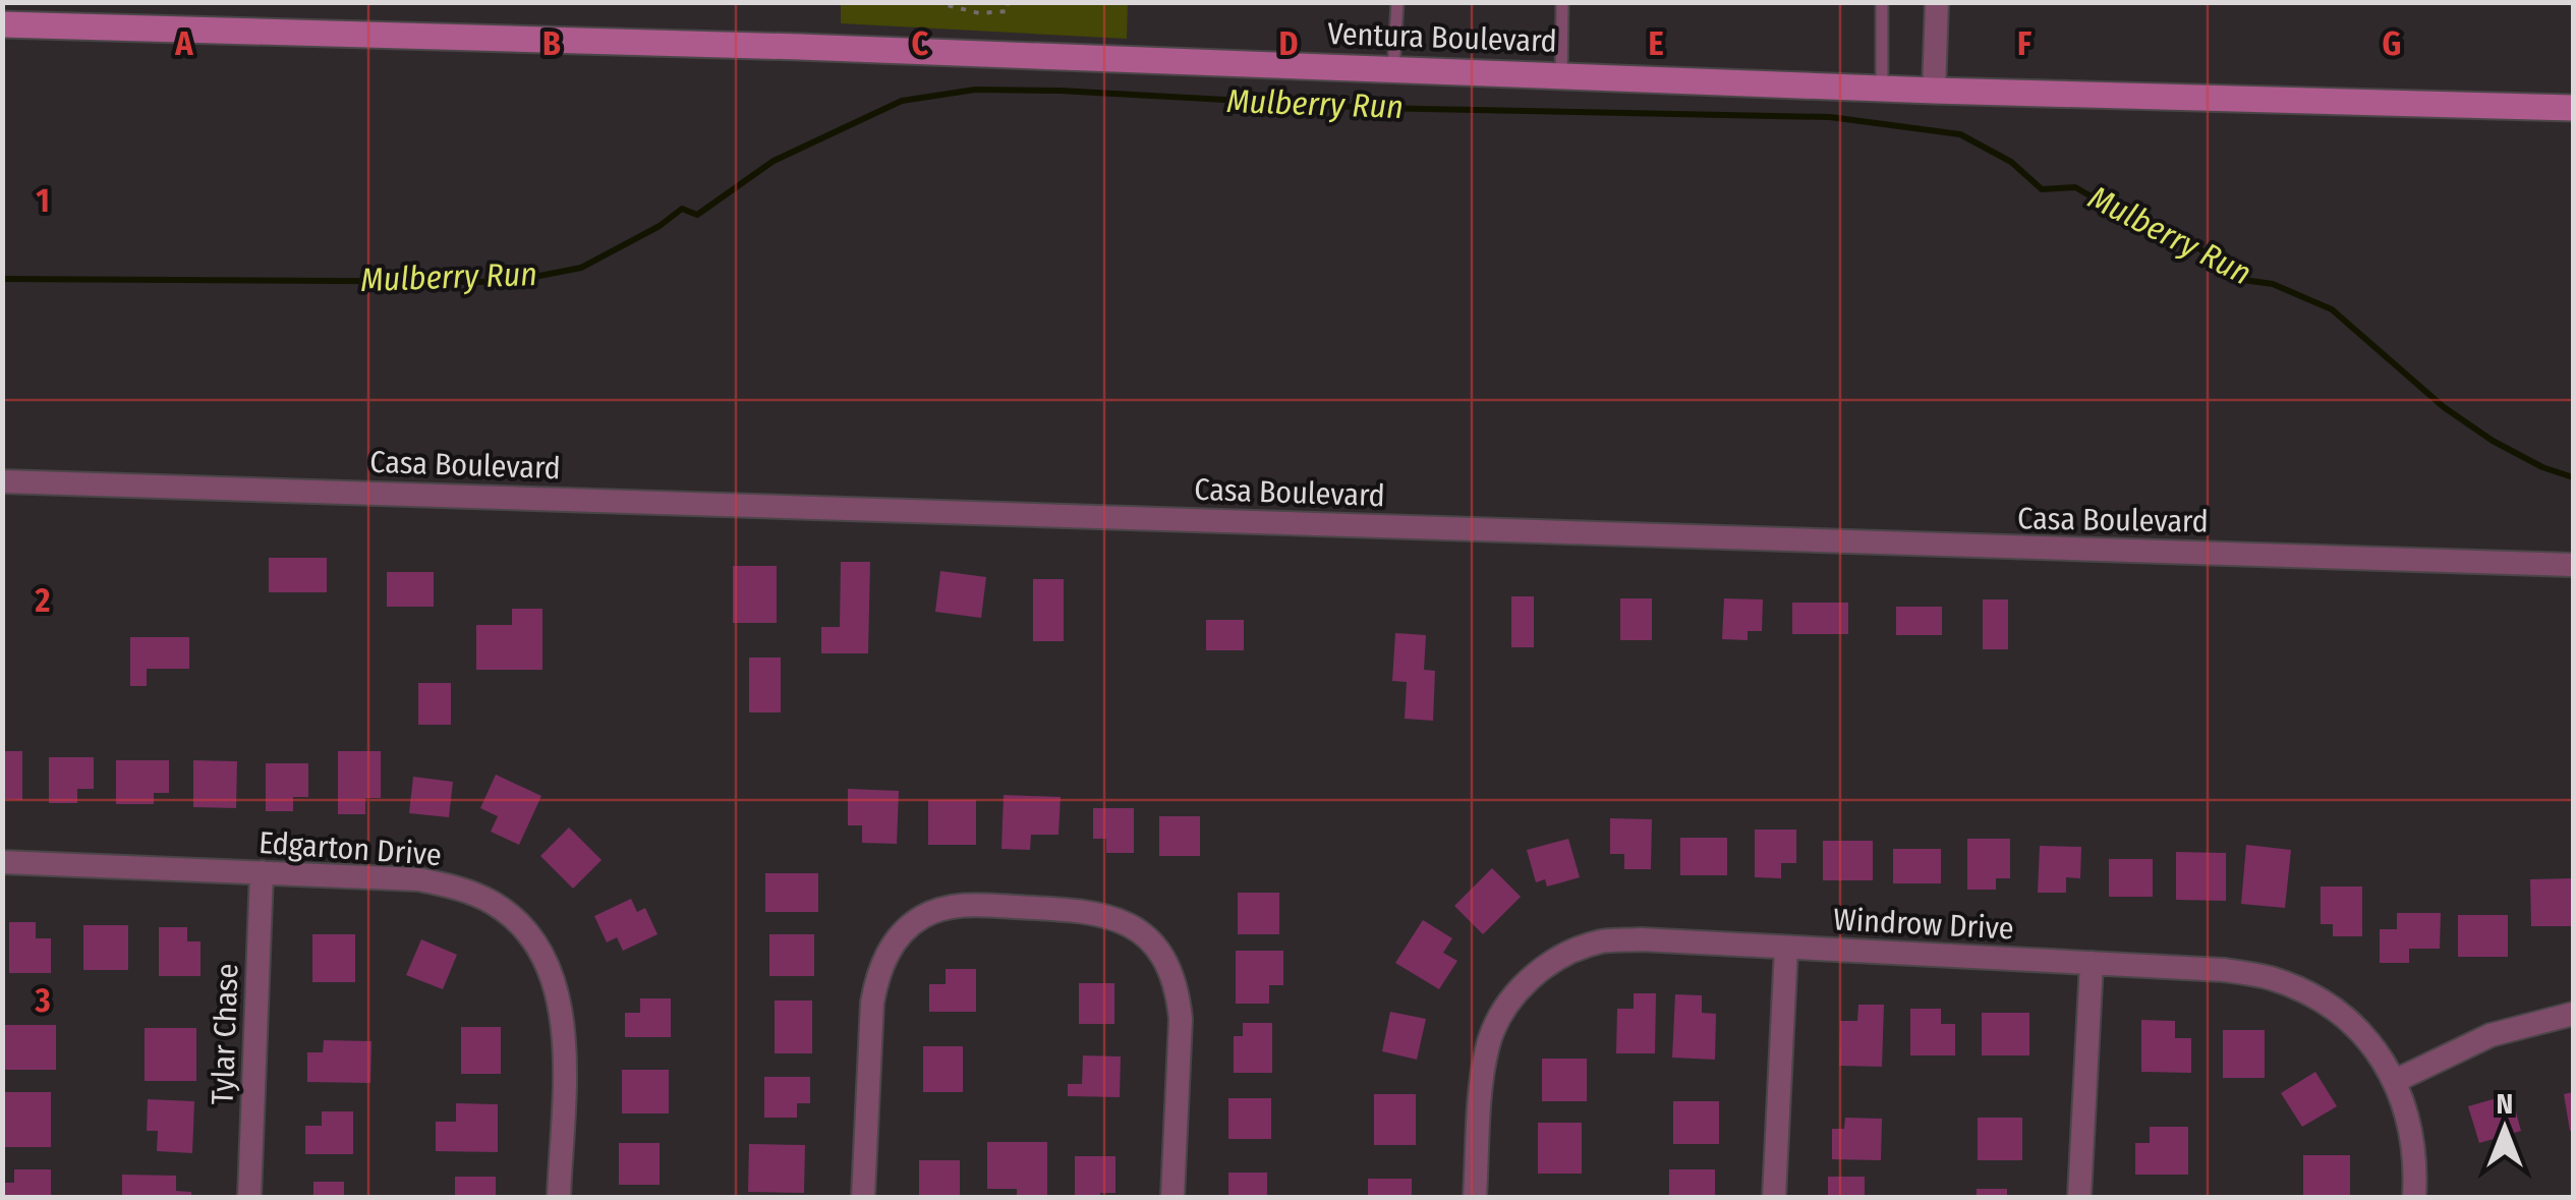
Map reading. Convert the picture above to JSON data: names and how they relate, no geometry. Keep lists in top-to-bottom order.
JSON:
{
  "streets": {
    "street": [
      "Ventura Boulevard",
      "Casa Boulevard",
      "Edgarton Drive",
      "Windrow Drive",
      "Tylar Chase"
    ]
  },
  "crossings": [
    ["Edgarton Drive", "Tylar Chase"]
  ],
  "water": ["Mulberry Run"],
  "north": "top",
  "grid": {
    "columns": [
      "A",
      "B",
      "C",
      "D",
      "E",
      "F",
      "G"
    ],
    "rows": ["1", "2", "3"]
  }
}
